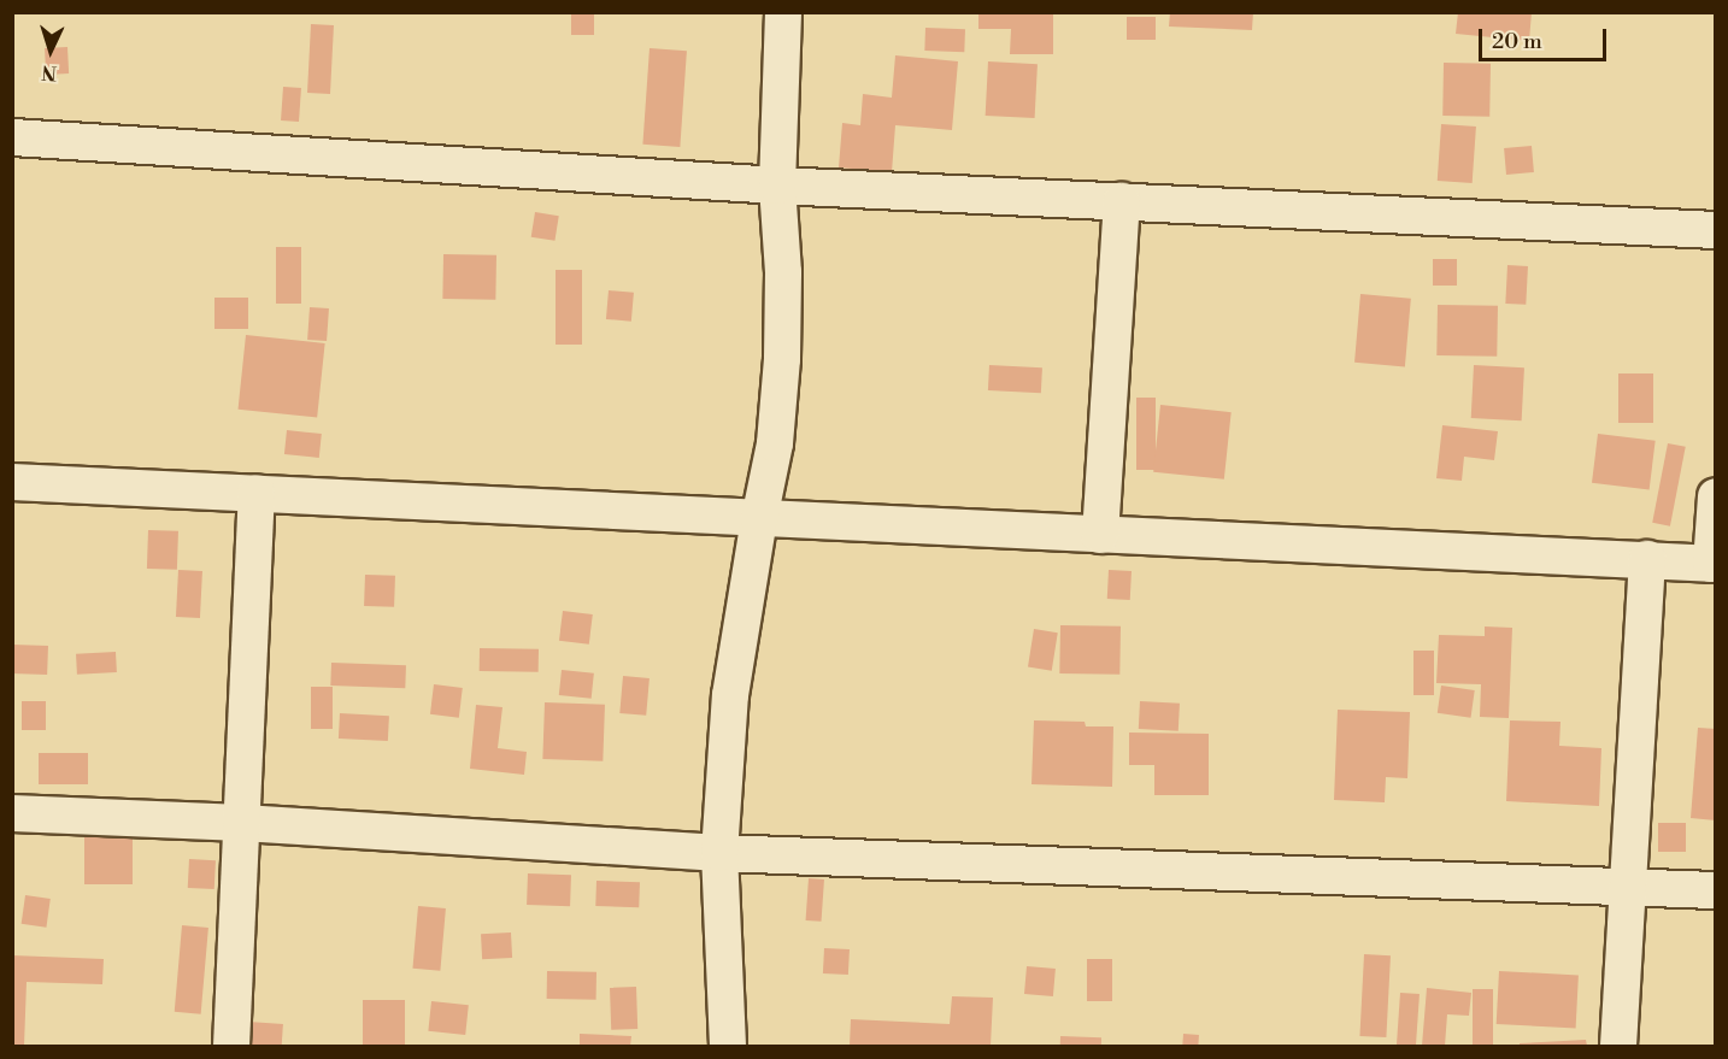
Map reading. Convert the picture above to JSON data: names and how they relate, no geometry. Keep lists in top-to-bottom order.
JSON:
{
  "scale_bar": "20 m",
  "north": "bottom"
}
